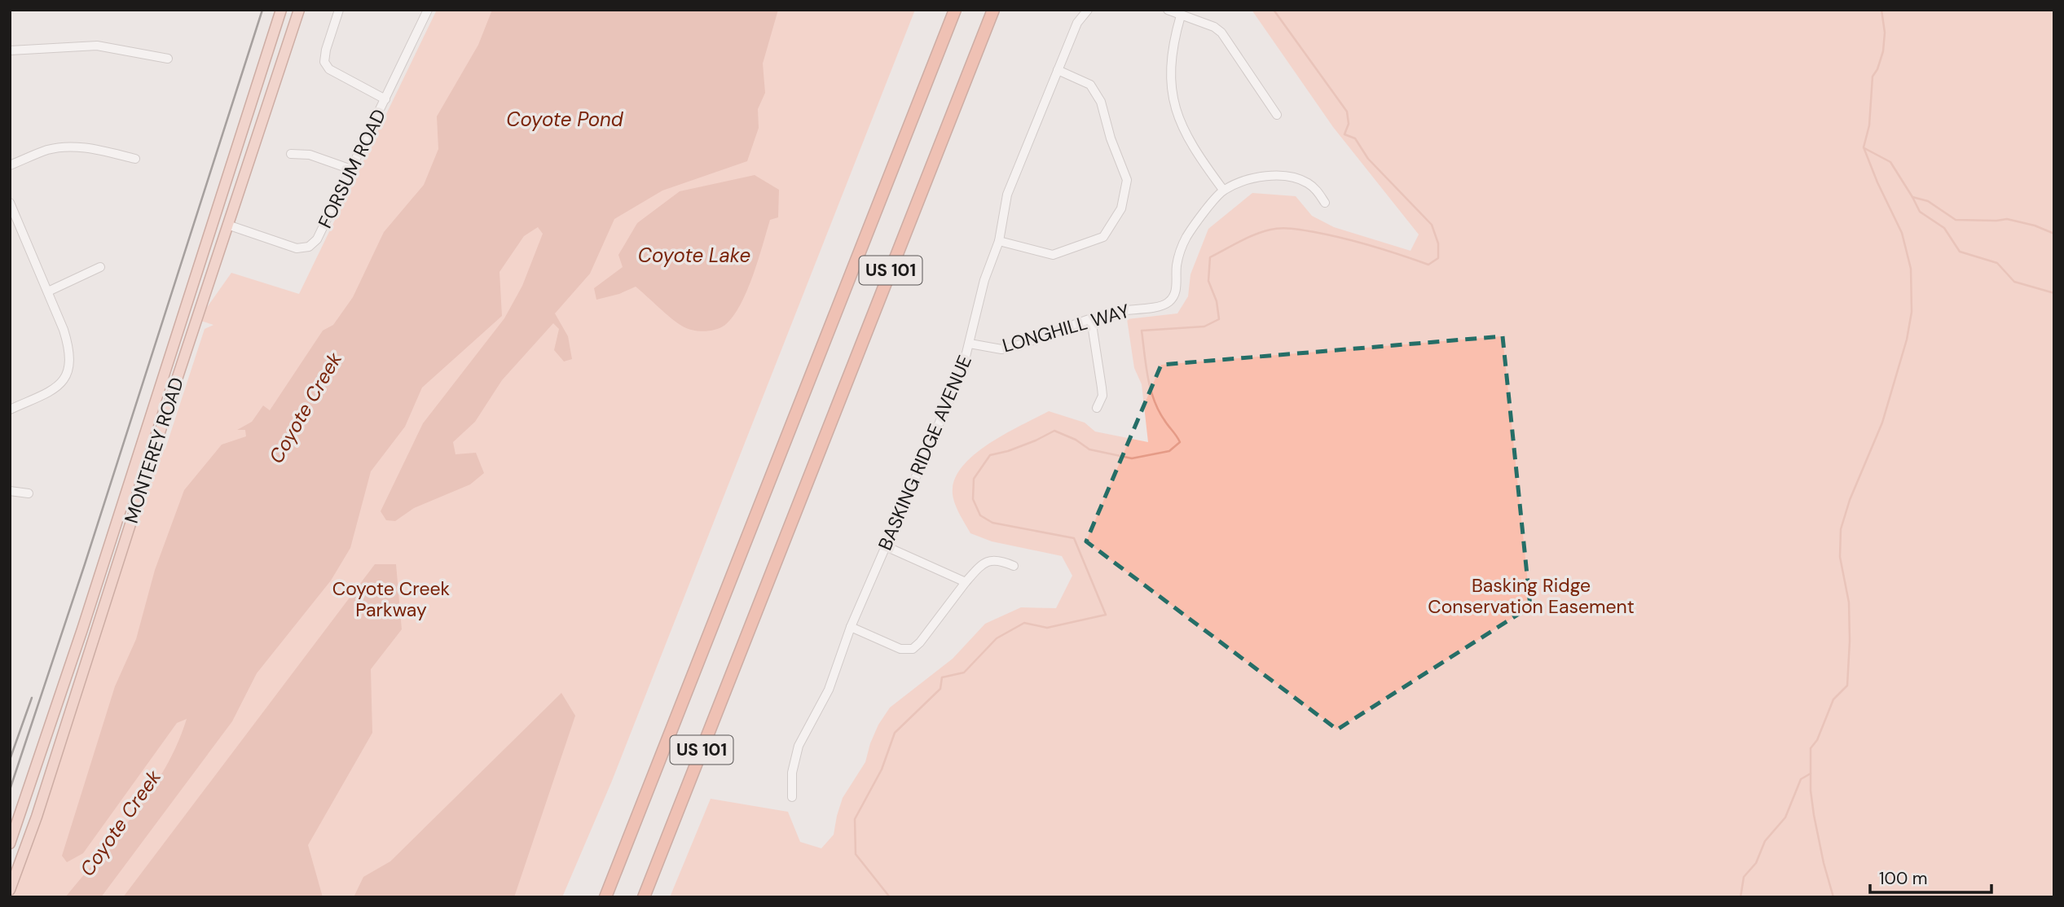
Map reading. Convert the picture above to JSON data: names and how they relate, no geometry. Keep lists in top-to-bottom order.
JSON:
{
  "streets": {
    "highway": ["US 101"],
    "main road": ["MONTEREY ROAD"],
    "street": ["FORSUM ROAD", "LONGHILL WAY", "BASKING RIDGE AVENUE"]
  },
  "crossings": [
    ["FORSUM ROAD", "MONTEREY ROAD"],
    ["LONGHILL WAY", "BASKING RIDGE AVENUE"]
  ],
  "water": ["Coyote Pond", "Coyote Lake", "Coyote Creek"],
  "parks": ["Basking Ridge Conservation Easement", "Coyote Creek Parkway"],
  "scale_bar": "100 m"
}
